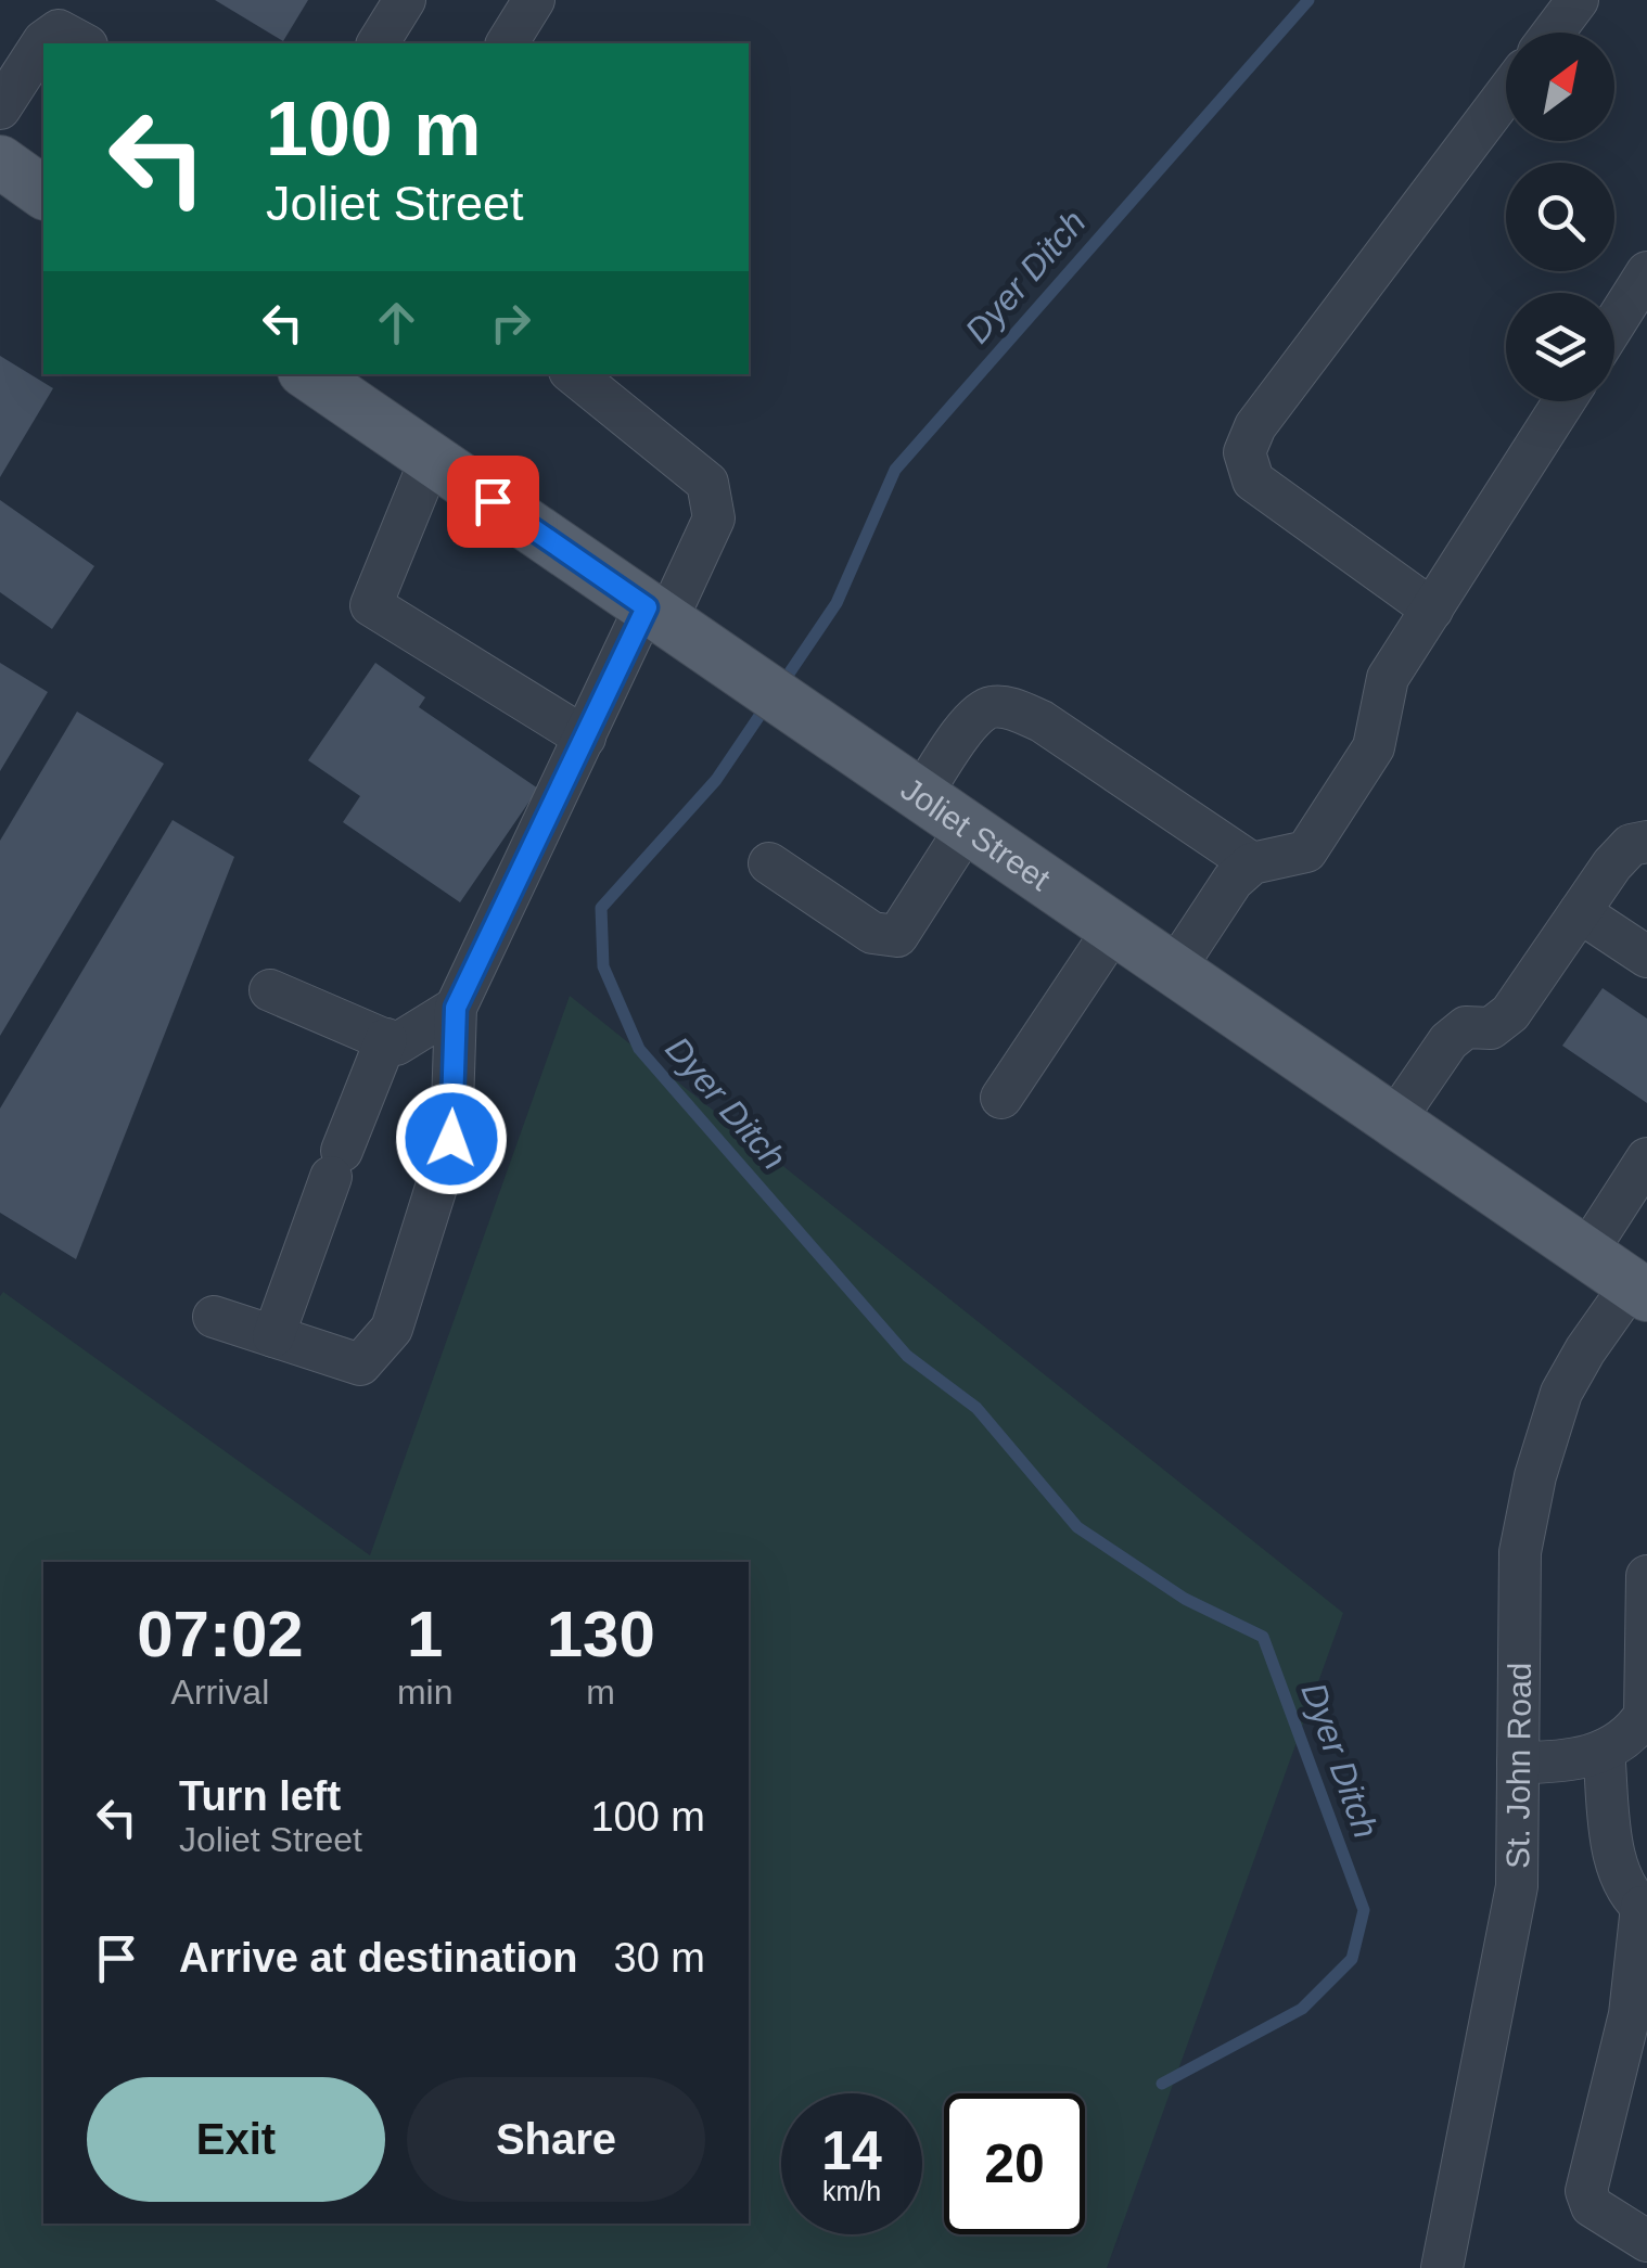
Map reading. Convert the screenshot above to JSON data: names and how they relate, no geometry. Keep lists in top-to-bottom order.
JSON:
{
  "streets": {
    "main road": ["Joliet Street"],
    "street": ["St. John Road"]
  },
  "crossings": [
    ["Joliet Street", "St. John Road"]
  ],
  "water": ["Dyer Ditch"],
  "north": "top right",
  "page": {
    "turn": ["100 m", "Joliet Street"],
    "eta": [
      "07:02",
      "Arrival",
      "1",
      "min",
      "130",
      "m"
    ],
    "list": [
      {
        "name": "Turn left",
        "note": "Joliet Street",
        "value": "100 m"
      },
      {
        "name": "Arrive at destination",
        "value": "30 m"
      }
    ],
    "buttons": ["Exit", "Share"],
    "speed": "14 km/h",
    "limit": "20"
  }
}
